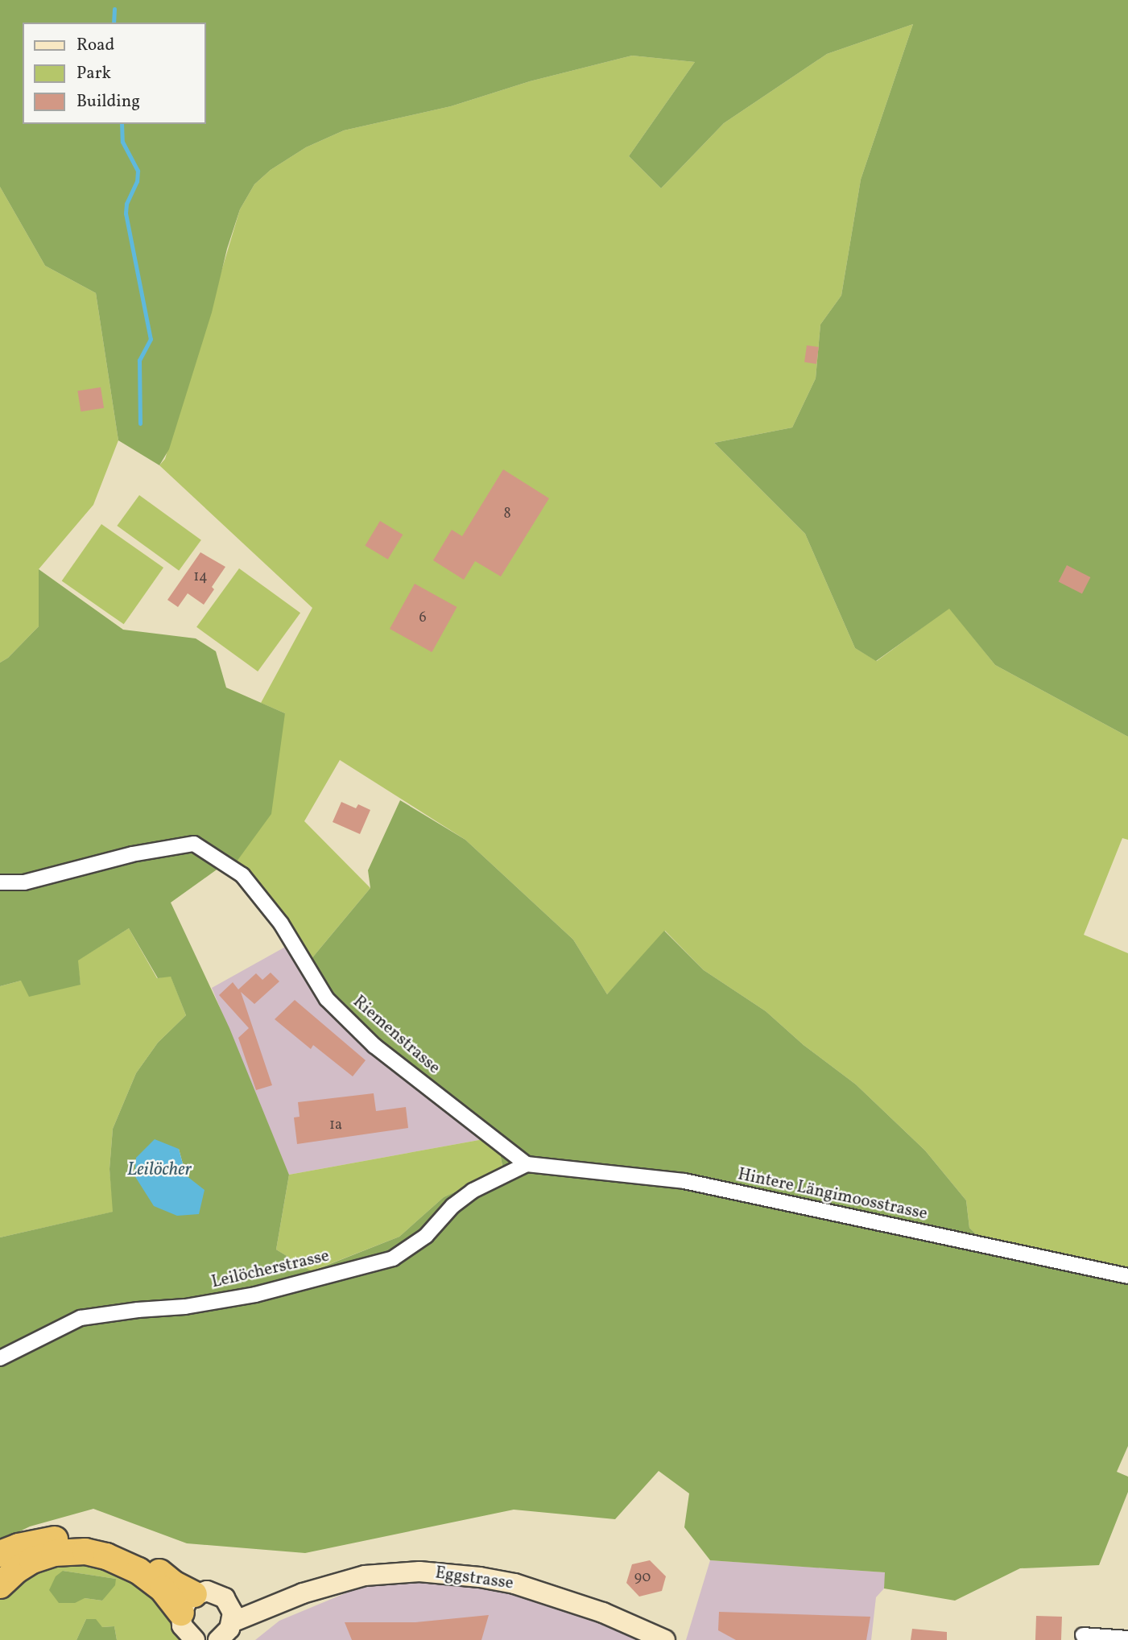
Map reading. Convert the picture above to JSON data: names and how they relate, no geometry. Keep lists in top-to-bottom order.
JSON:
{
  "streets": {
    "main road": ["Eggstrasse"],
    "street": ["Riemenstrasse", "Hintere Längimoosstrasse", "Leilöcherstrasse"]
  },
  "crossings": [
    ["Riemenstrasse", "Hintere Längimoosstrasse"],
    ["Riemenstrasse", "Leilöcherstrasse"],
    ["Hintere Längimoosstrasse", "Leilöcherstrasse"]
  ],
  "water": ["Leilöcher"],
  "house_numbers": [
    "8",
    "14",
    "6",
    "1a",
    "90"
  ],
  "legend": ["Road", "Park", "Building"]
}
